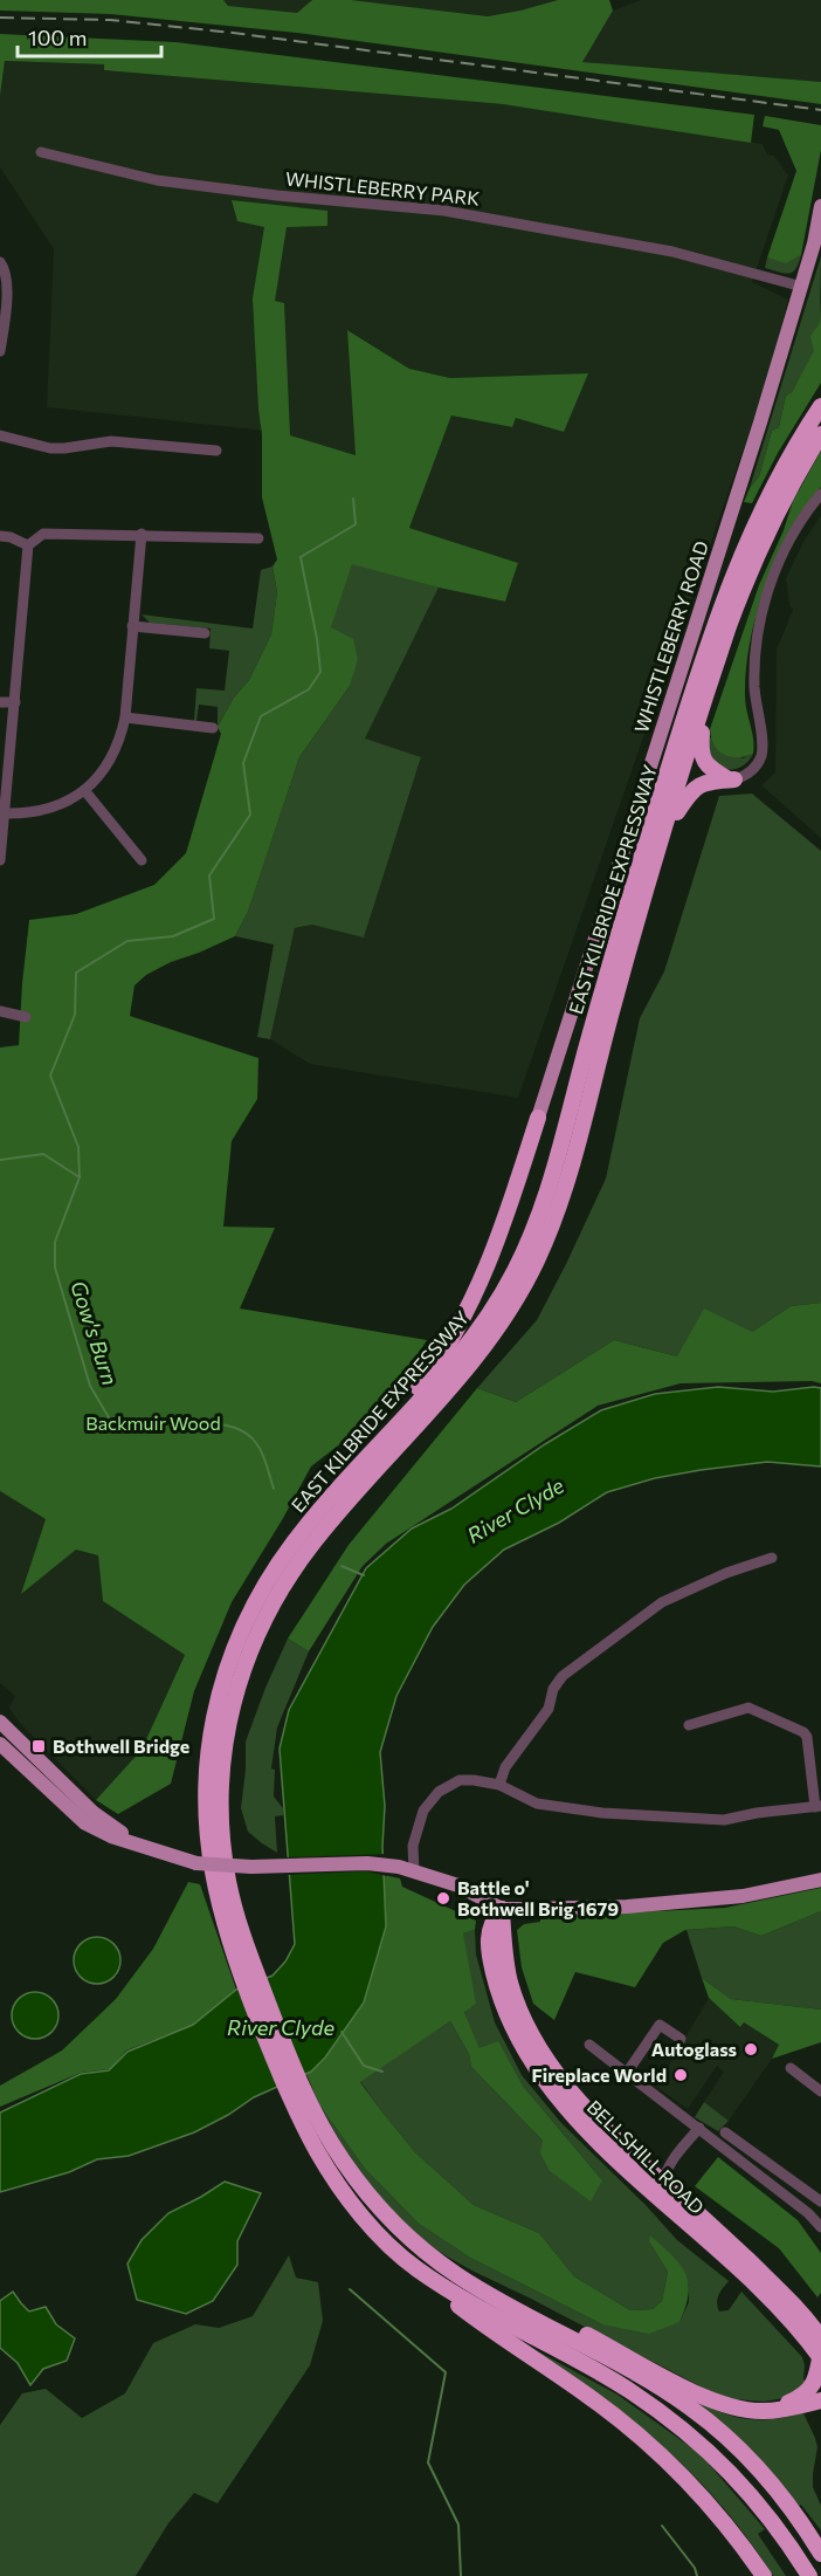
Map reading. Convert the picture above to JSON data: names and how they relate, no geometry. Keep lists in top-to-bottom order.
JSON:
{
  "streets": {
    "highway": ["EAST KILBRIDE EXPRESSWAY", "BELLSHILL ROAD"],
    "main road": ["WHISTLEBERRY ROAD"],
    "street": ["WHISTLEBERRY PARK"]
  },
  "crossings": [
    ["WHISTLEBERRY PARK", "WHISTLEBERRY ROAD"]
  ],
  "water": ["Gow's Burn", "River Clyde"],
  "parks": ["Backmuir Wood"],
  "places": {
    "transit": ["Bothwell Bridge"],
    "other": ["Battle o' Bothwell Brig 1679", "Autoglass", "Fireplace World"]
  },
  "scale_bar": "100 m"
}
